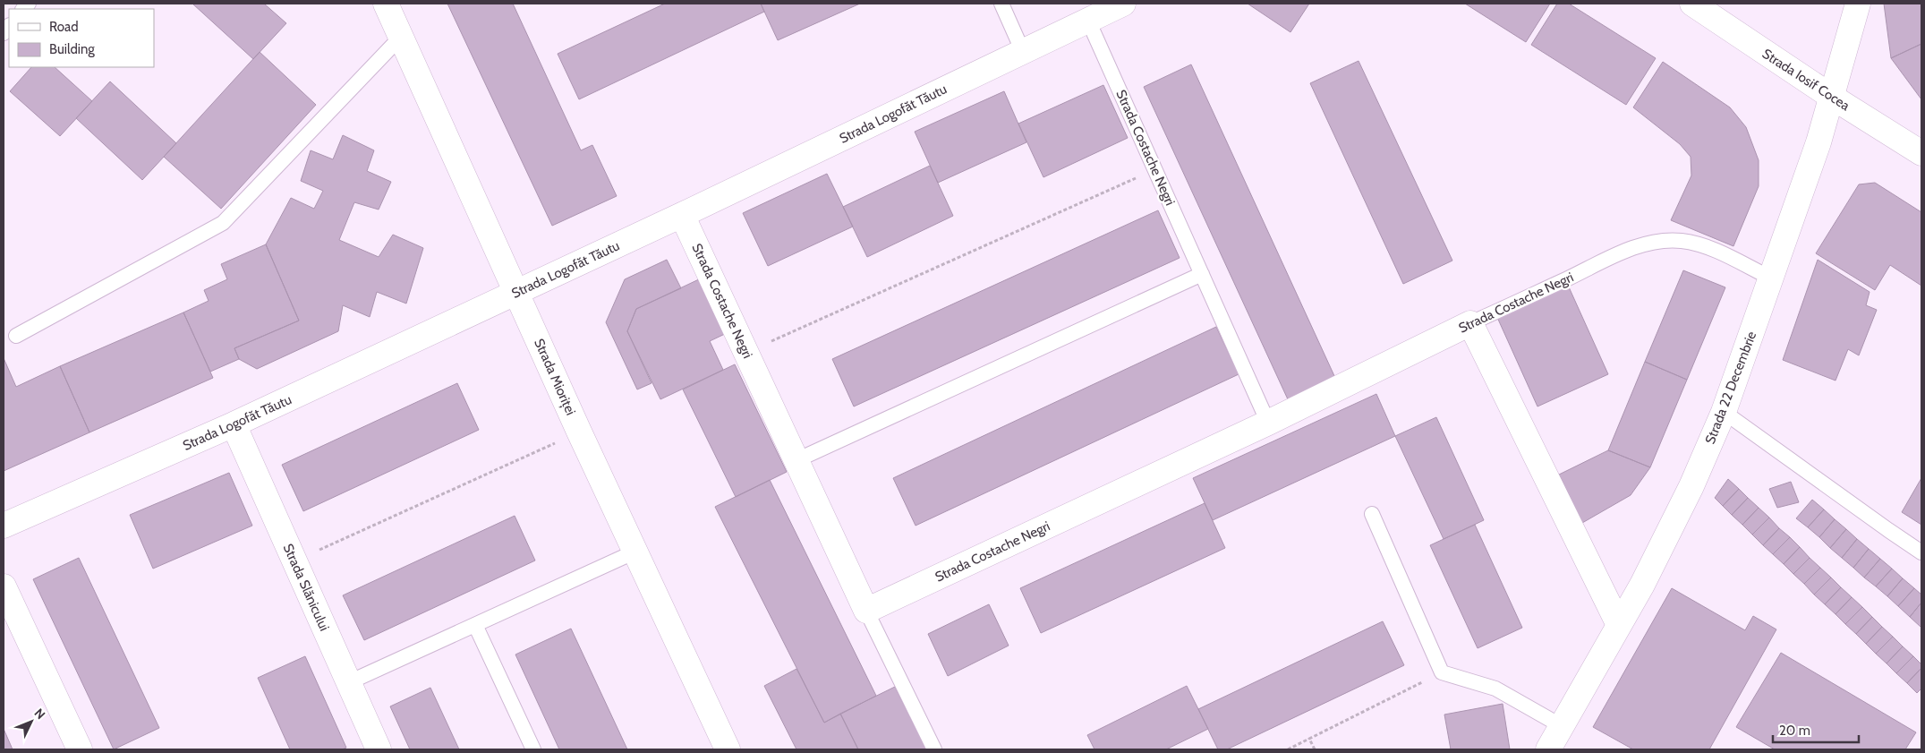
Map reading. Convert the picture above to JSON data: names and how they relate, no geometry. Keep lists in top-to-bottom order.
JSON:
{
  "streets": {
    "street": [
      "Strada Iosif Cocea",
      "Strada Logofăt Tăutu",
      "Strada Costache Negri",
      "Strada Mioriței",
      "Strada 22 Decembrie",
      "Strada Slănicului"
    ]
  },
  "crossings": [
    ["Strada Iosif Cocea", "Strada 22 Decembrie"],
    ["Strada Logofăt Tăutu", "Strada Costache Negri"],
    ["Strada Logofăt Tăutu", "Strada Mioriței"],
    ["Strada Logofăt Tăutu", "Strada Slănicului"],
    ["Strada Costache Negri", "Strada 22 Decembrie"]
  ],
  "legend": ["Road", "Building"],
  "scale_bar": "20 m",
  "north": "top right"
}
